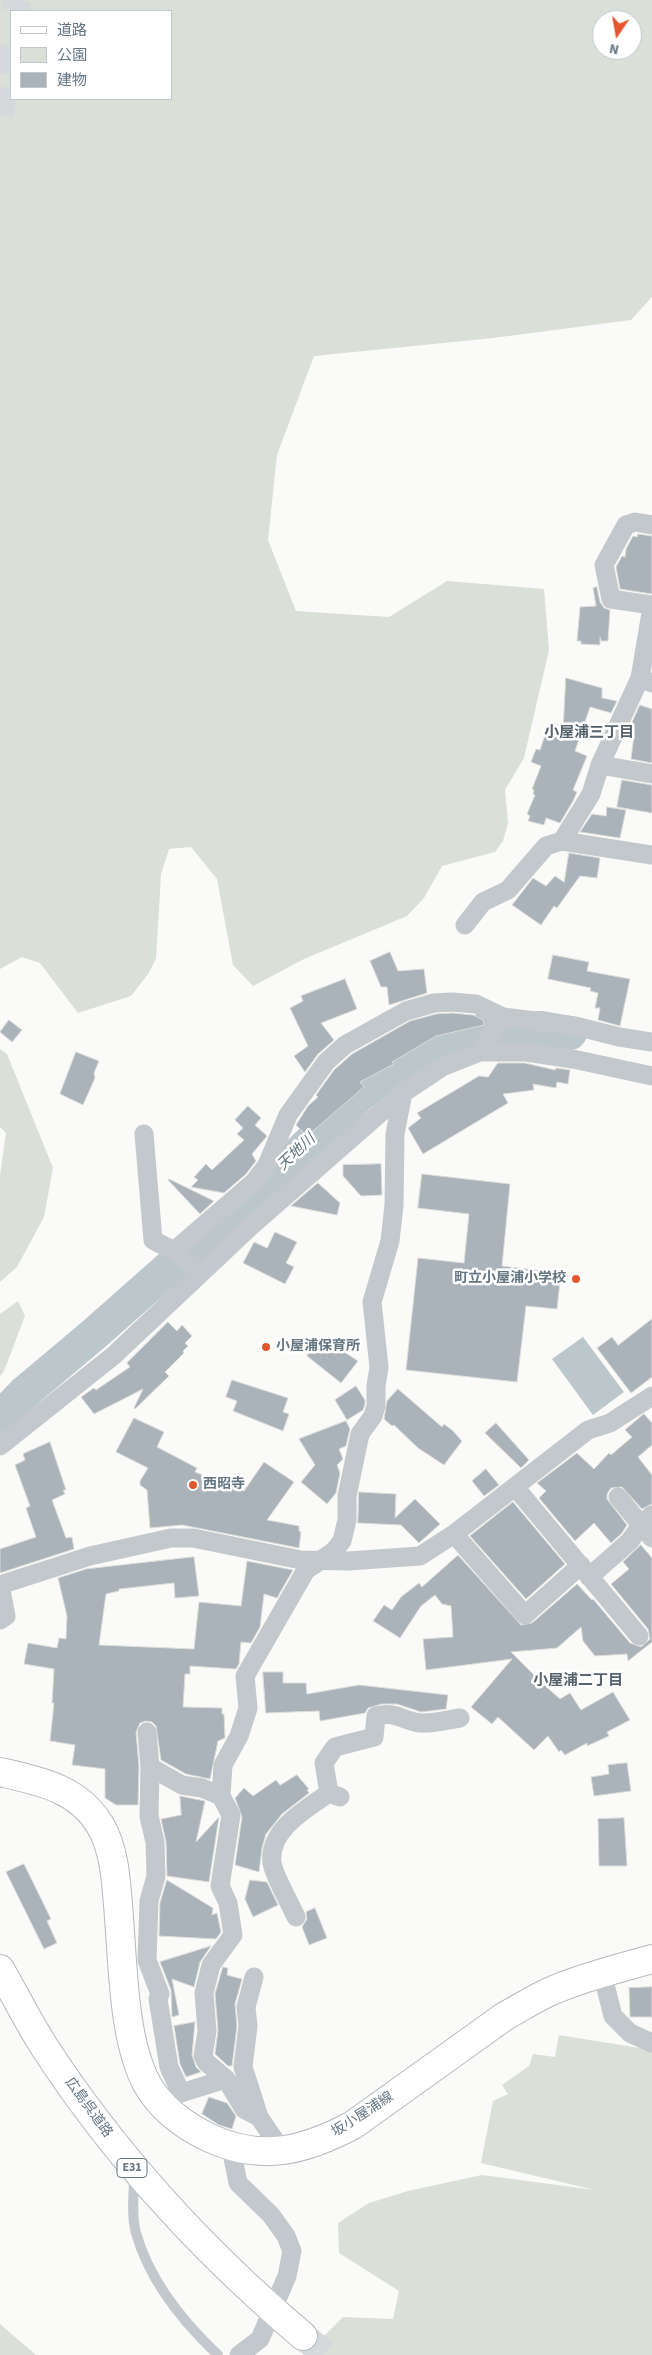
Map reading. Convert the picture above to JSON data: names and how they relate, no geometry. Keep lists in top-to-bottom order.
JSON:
{
  "streets": {
    "main road": ["広島呉道路", "坂小屋浦線", "E31"]
  },
  "districts": ["小屋浦三丁目", "小屋浦二丁目"],
  "water": ["天地川"],
  "places": ["町立小屋浦小学校", "小屋浦保育所", "西昭寺"],
  "legend": ["道路", "公園", "建物"],
  "north": "bottom"
}
